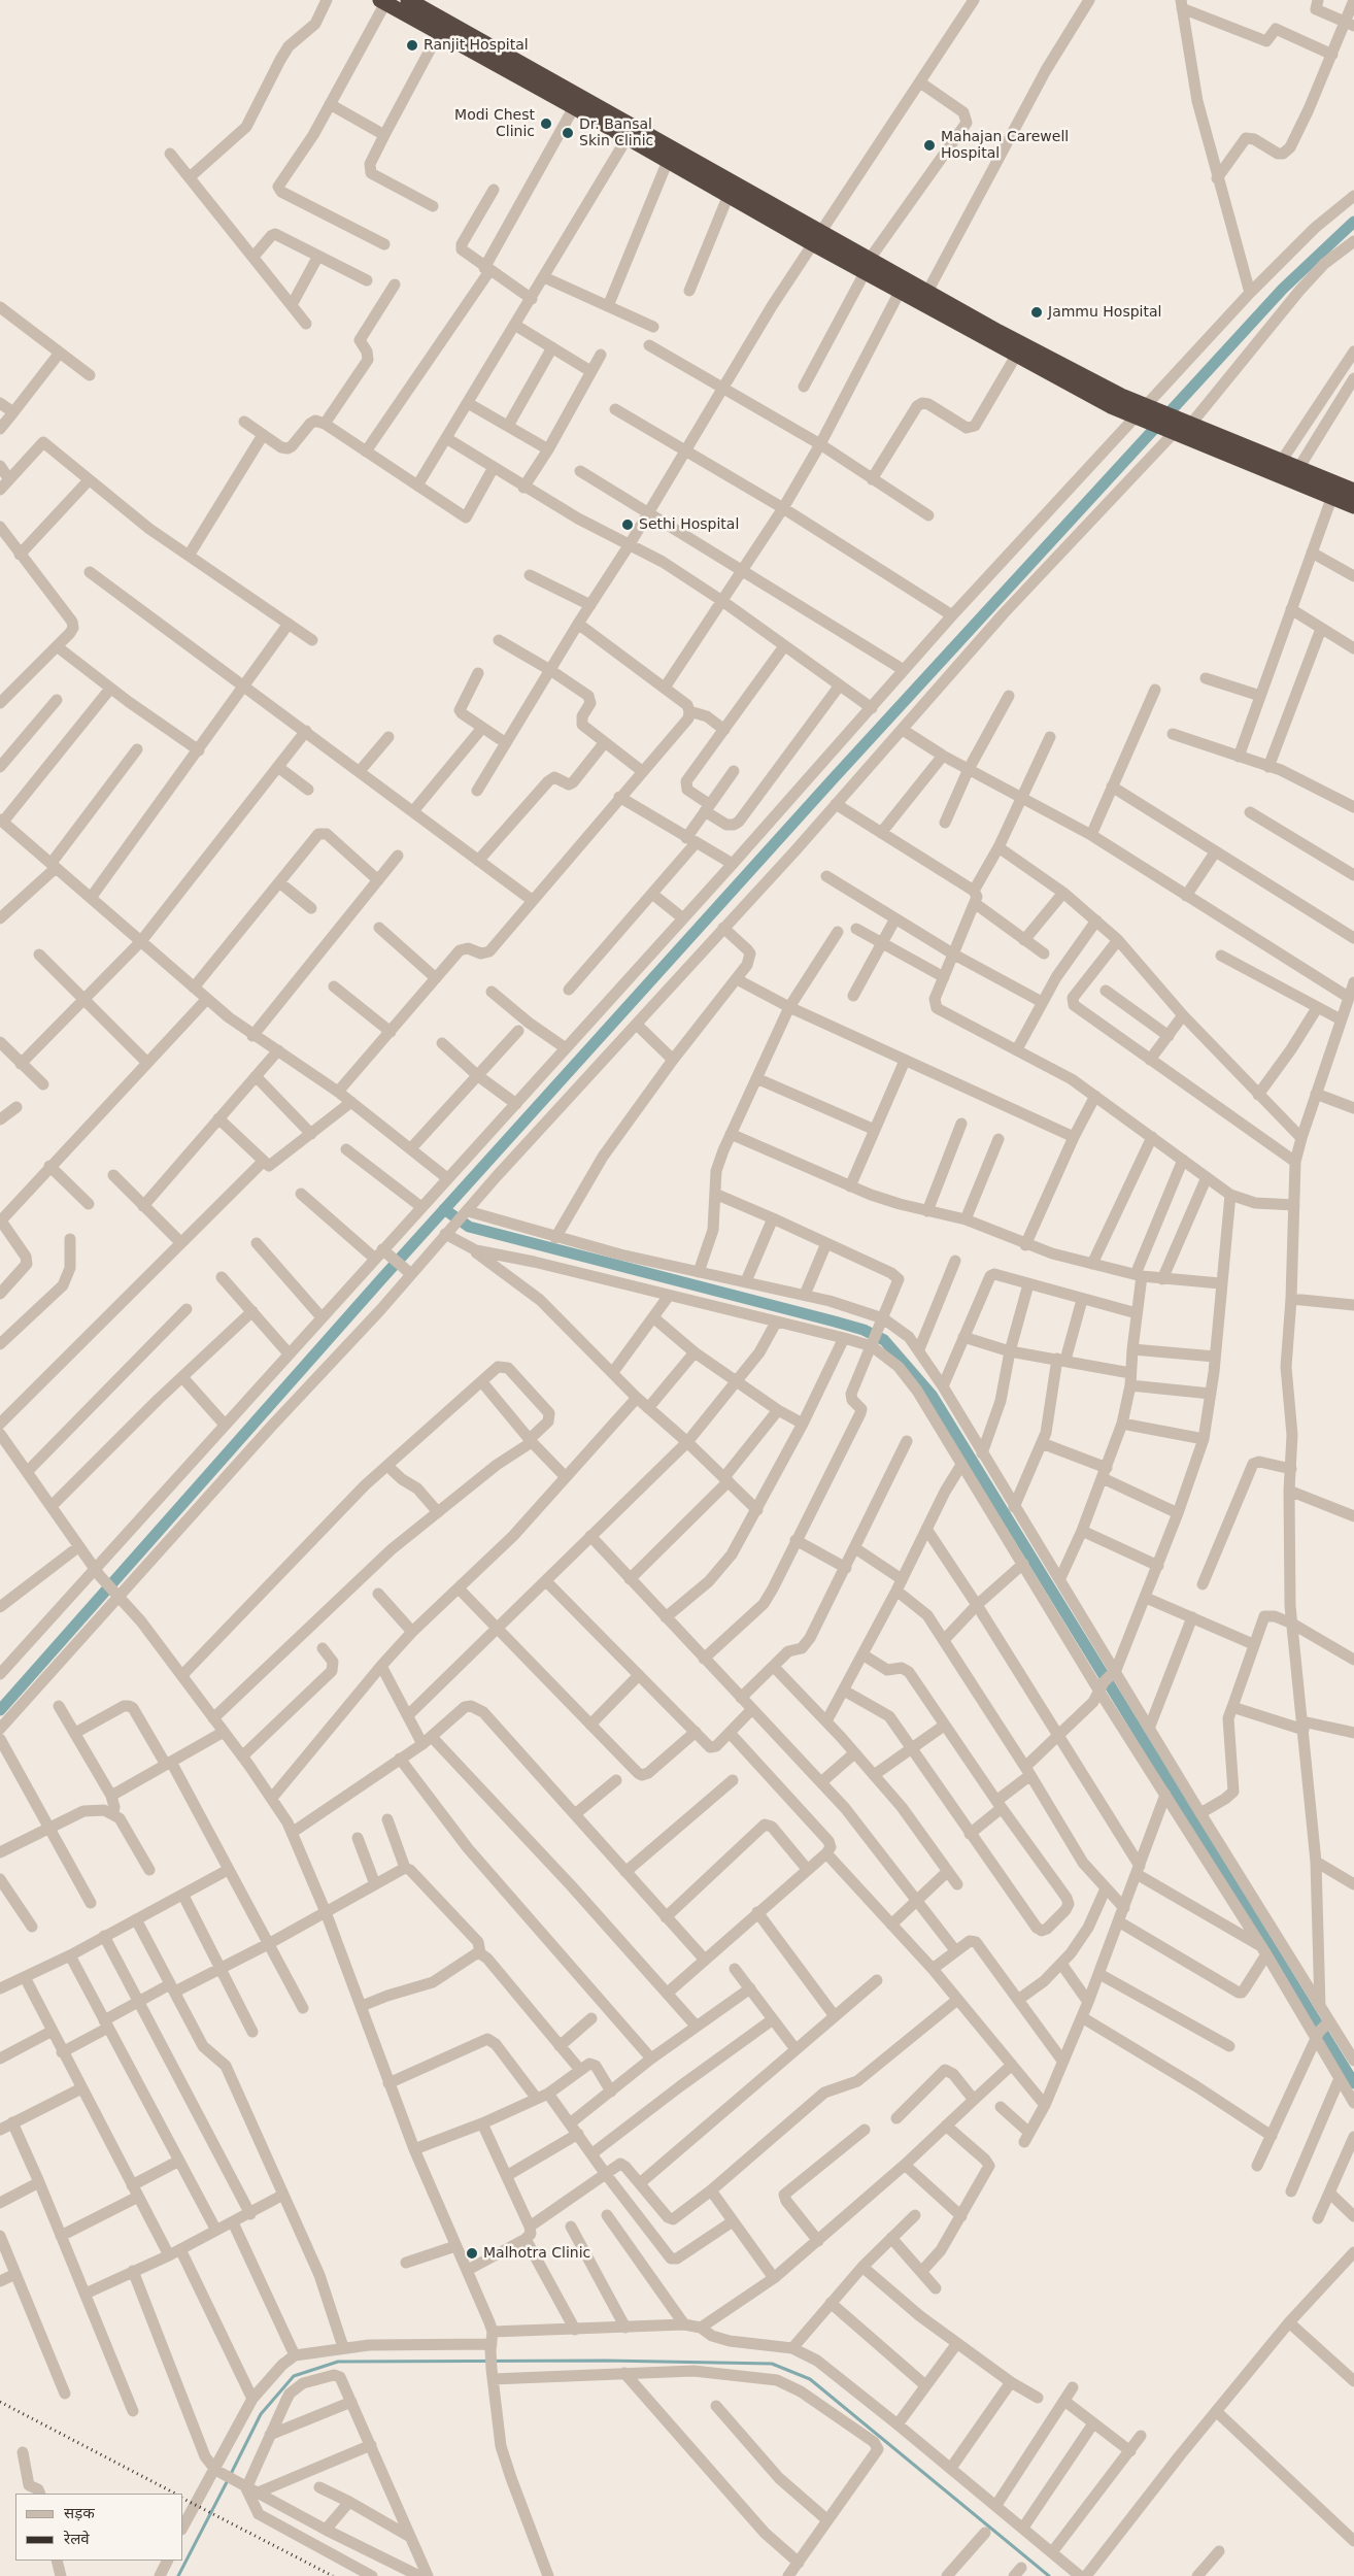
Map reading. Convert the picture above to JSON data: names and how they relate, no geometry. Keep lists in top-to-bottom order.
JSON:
{
  "places": [
    "Ranjit Hospital",
    "Modi Chest Clinic",
    "Dr. Bansal Skin Clinic",
    "Mahajan Carewell Hospital",
    "Jammu Hospital",
    "Sethi Hospital",
    "Malhotra Clinic"
  ],
  "legend": ["सड़क", "रेलवे"]
}
